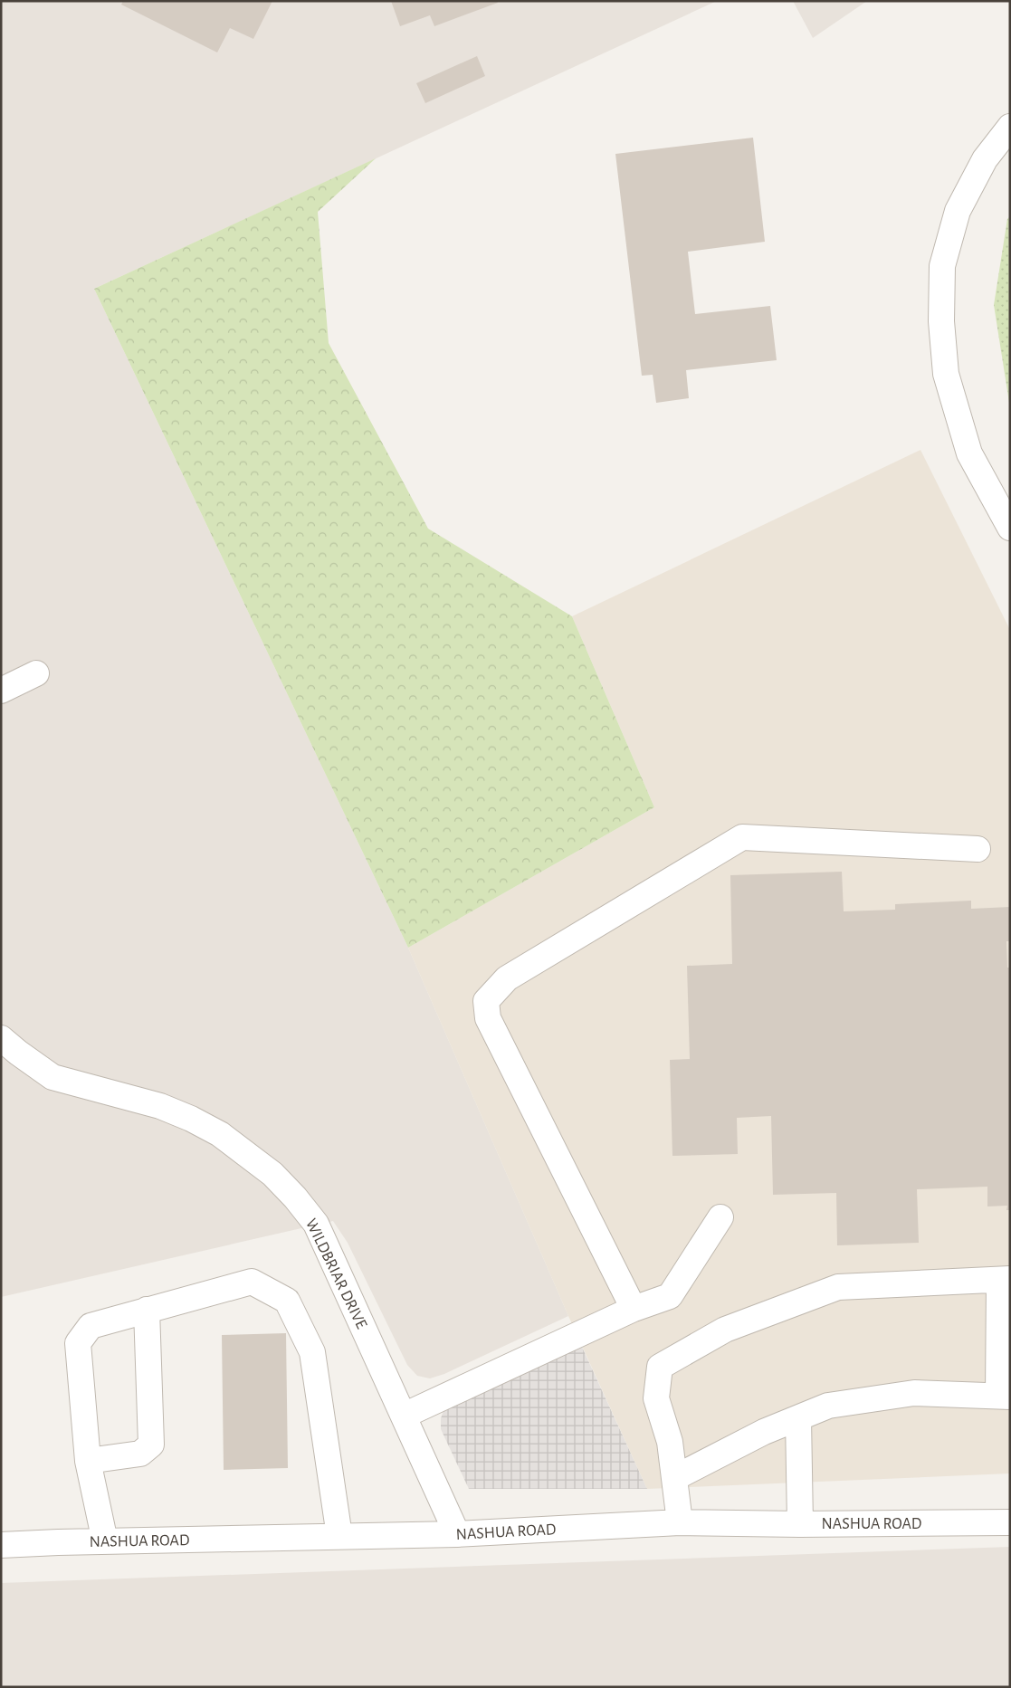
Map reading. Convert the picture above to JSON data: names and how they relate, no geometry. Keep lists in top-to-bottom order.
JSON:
{
  "streets": {
    "street": ["WILDBRIAR DRIVE", "NASHUA ROAD"]
  },
  "crossings": [
    ["WILDBRIAR DRIVE", "NASHUA ROAD"]
  ]
}
